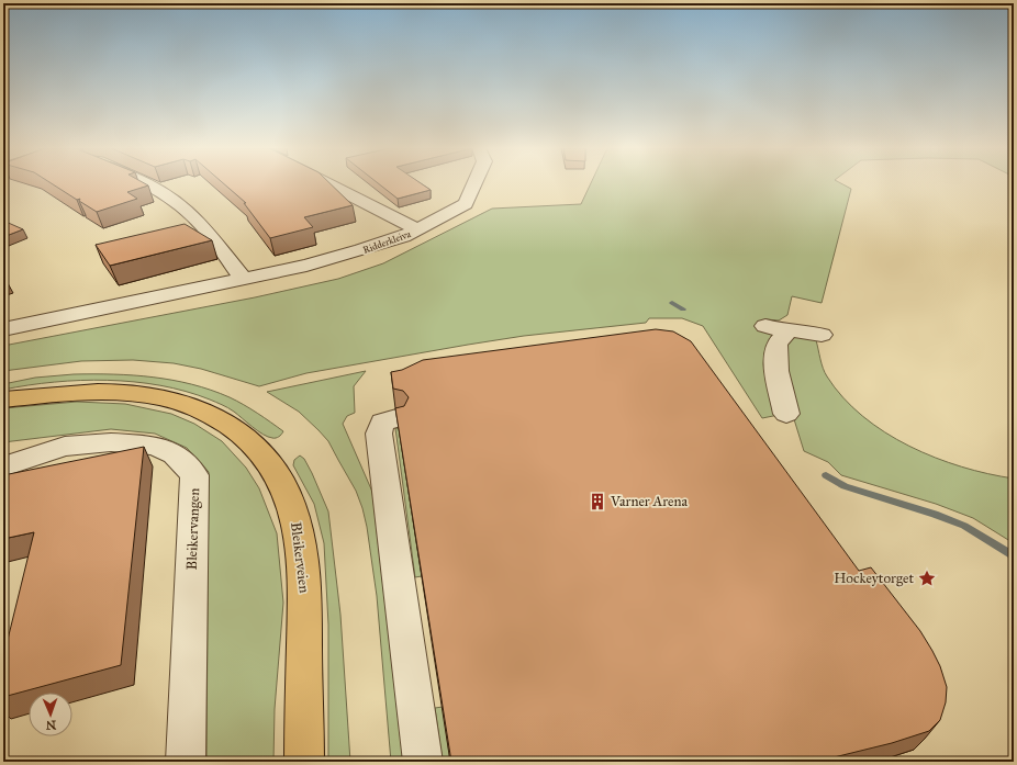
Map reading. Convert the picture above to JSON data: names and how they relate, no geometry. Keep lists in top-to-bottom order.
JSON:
{
  "streets": {
    "main road": ["Bleikerveien"],
    "street": ["Ridderkleiva", "Bleikervangen"]
  },
  "places": {
    "building": ["Varner Arena"],
    "place": ["Hockeytorget"]
  },
  "north": "bottom"
}
